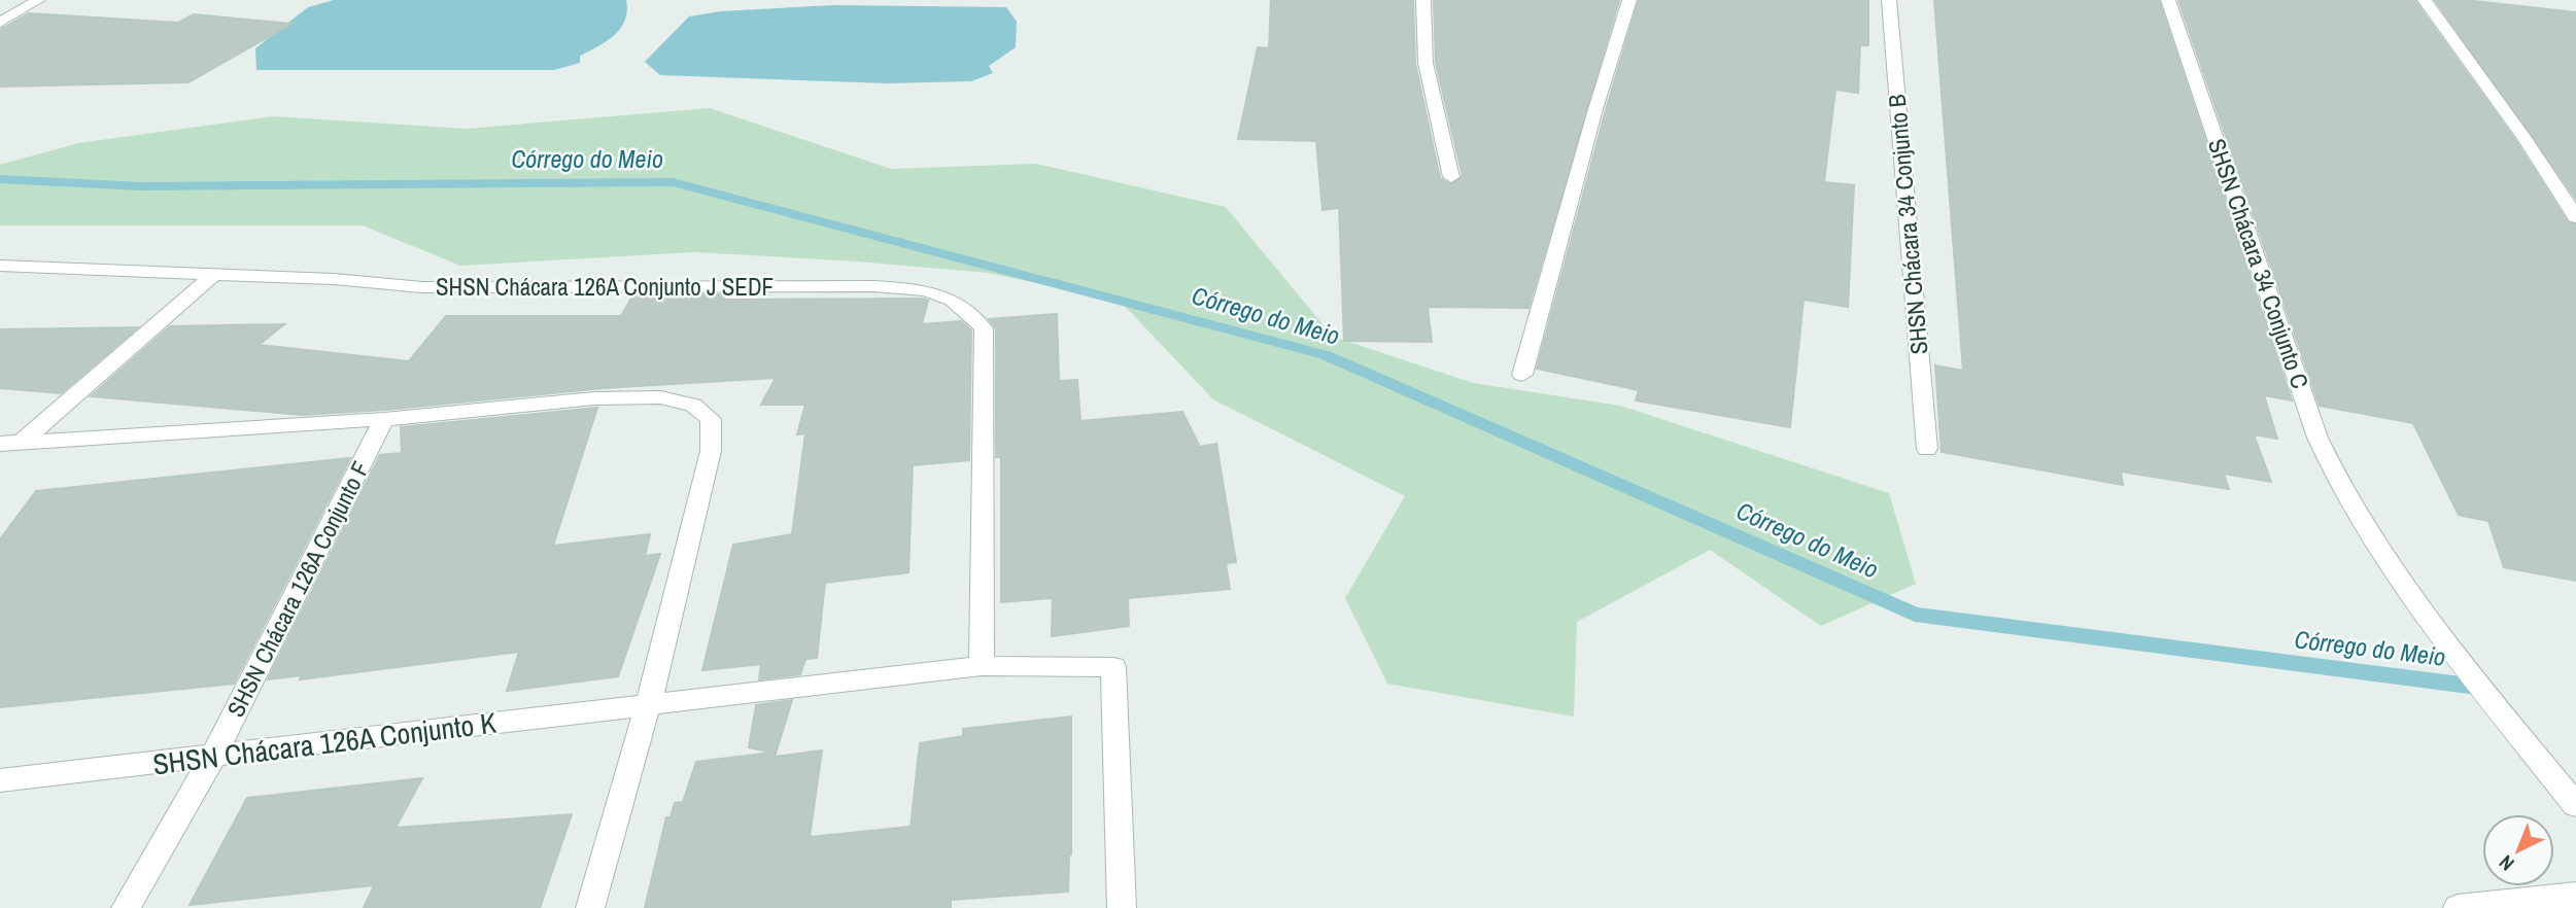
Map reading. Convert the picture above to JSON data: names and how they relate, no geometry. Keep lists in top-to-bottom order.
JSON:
{
  "streets": {
    "street": [
      "SHSN Chácara 34 Conjunto B",
      "SHSN Chácara 34 Conjunto C",
      "SHSN Chácara 126A Conjunto J SEDF",
      "SHSN Chácara 126A Conjunto F",
      "SHSN Chácara 126A Conjunto K"
    ]
  },
  "crossings": [
    ["SHSN Chácara 126A Conjunto J SEDF", "SHSN Chácara 126A Conjunto K"],
    ["SHSN Chácara 126A Conjunto F", "SHSN Chácara 126A Conjunto K"]
  ],
  "water": ["Córrego do Meio"],
  "north": "bottom left"
}
